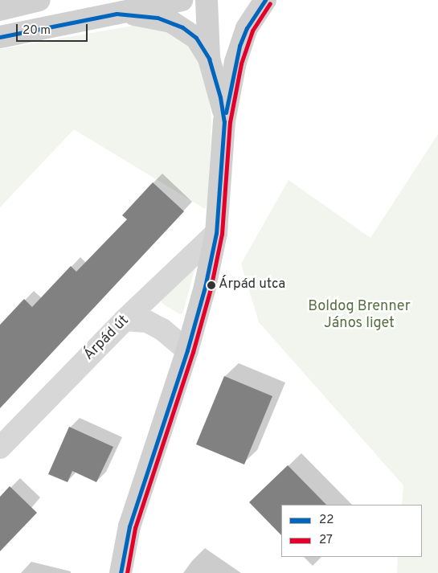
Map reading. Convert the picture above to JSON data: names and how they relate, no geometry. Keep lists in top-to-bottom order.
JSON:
{
  "streets": {
    "street": ["Árpád út"]
  },
  "parks": ["Boldog Brenner János liget"],
  "places": ["Árpád utca"],
  "lines": ["transit line 22", "transit line 27"],
  "legend": ["22", "27"],
  "scale_bar": "20 m"
}
